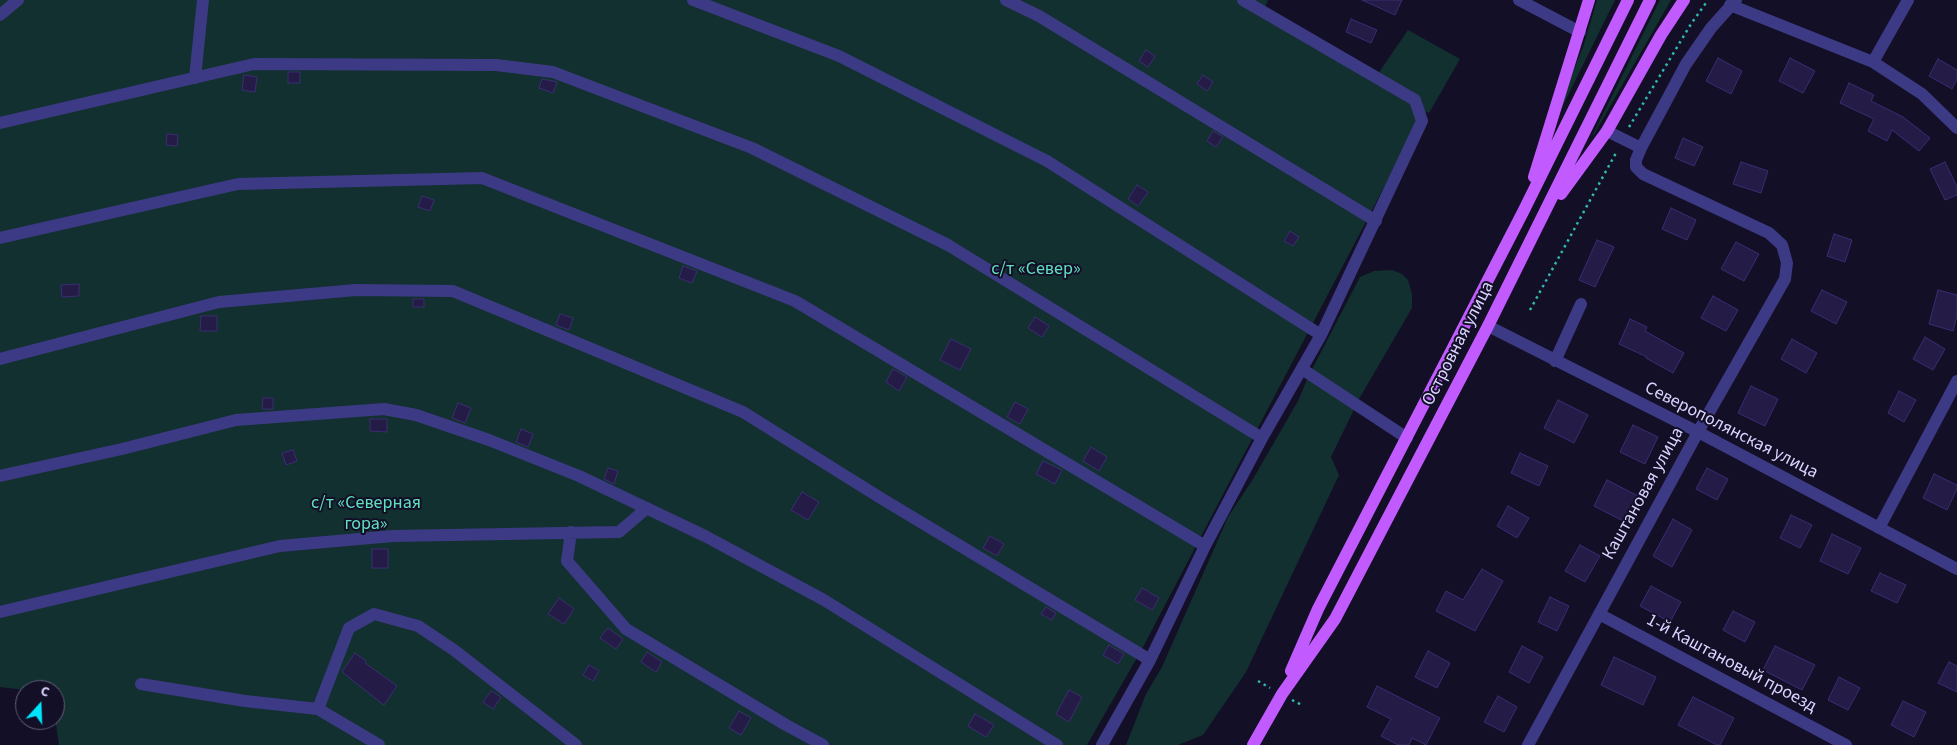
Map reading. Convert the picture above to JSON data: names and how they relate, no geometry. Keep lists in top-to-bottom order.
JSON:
{
  "streets": {
    "main road": ["Островная улица"],
    "street": ["Северополянская улица", "Каштановая улица", "1-й Каштановый проезд"]
  },
  "crossings": [
    ["Островная улица", "Северополянская улица"],
    ["Северополянская улица", "Каштановая улица"],
    ["Каштановая улица", "1-й Каштановый проезд"]
  ],
  "parks": ["с/т «Север»", "с/т «Северная гора»"],
  "north": "top"
}
